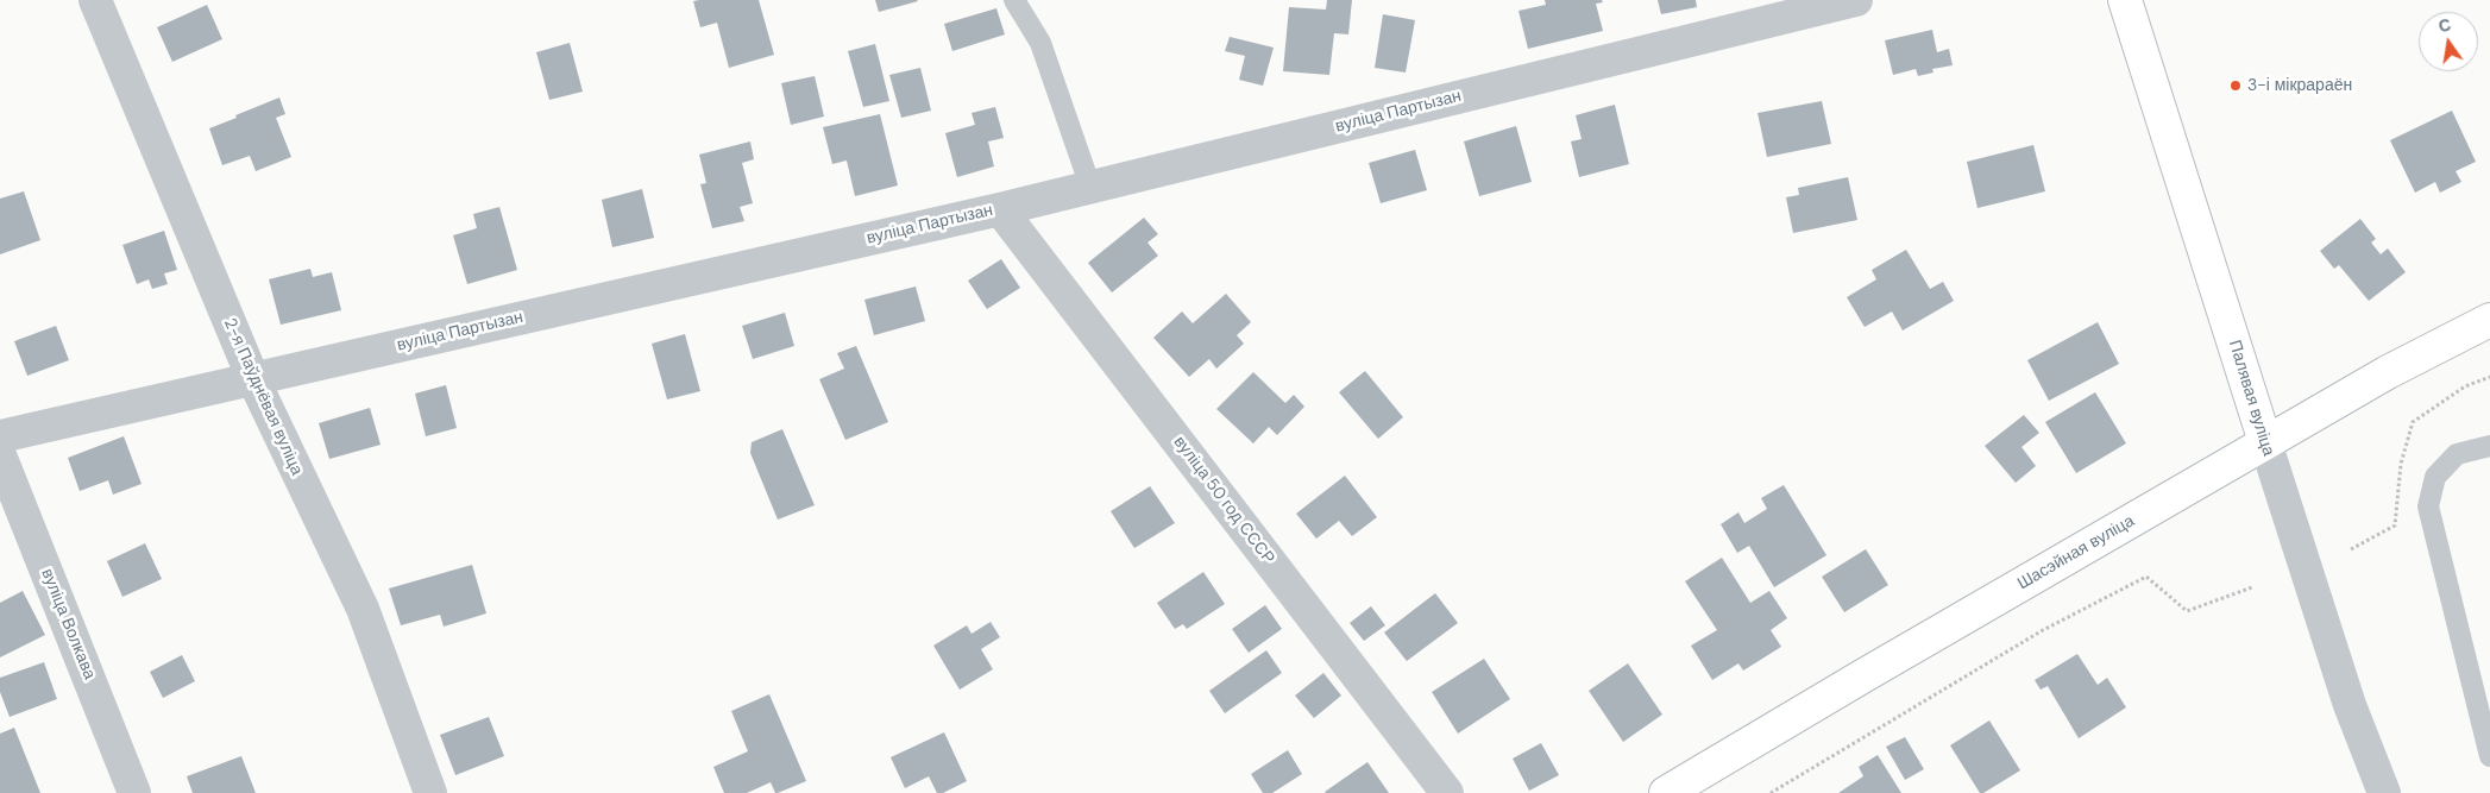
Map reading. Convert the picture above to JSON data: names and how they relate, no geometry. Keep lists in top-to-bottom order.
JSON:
{
  "streets": {
    "main road": ["Палявая вуліца", "Шасэйная вуліца"],
    "street": [
      "вуліца Партызан",
      "2-я Паўднёвая вуліца",
      "вуліца 50 год СССР",
      "вуліца Волкава"
    ]
  },
  "crossings": [
    ["вуліца Партызан", "2-я Паўднёвая вуліца"],
    ["вуліца Партызан", "вуліца 50 год СССР"],
    ["Палявая вуліца", "Шасэйная вуліца"]
  ],
  "places": ["3-і мікрараён"],
  "north": "top"
}
